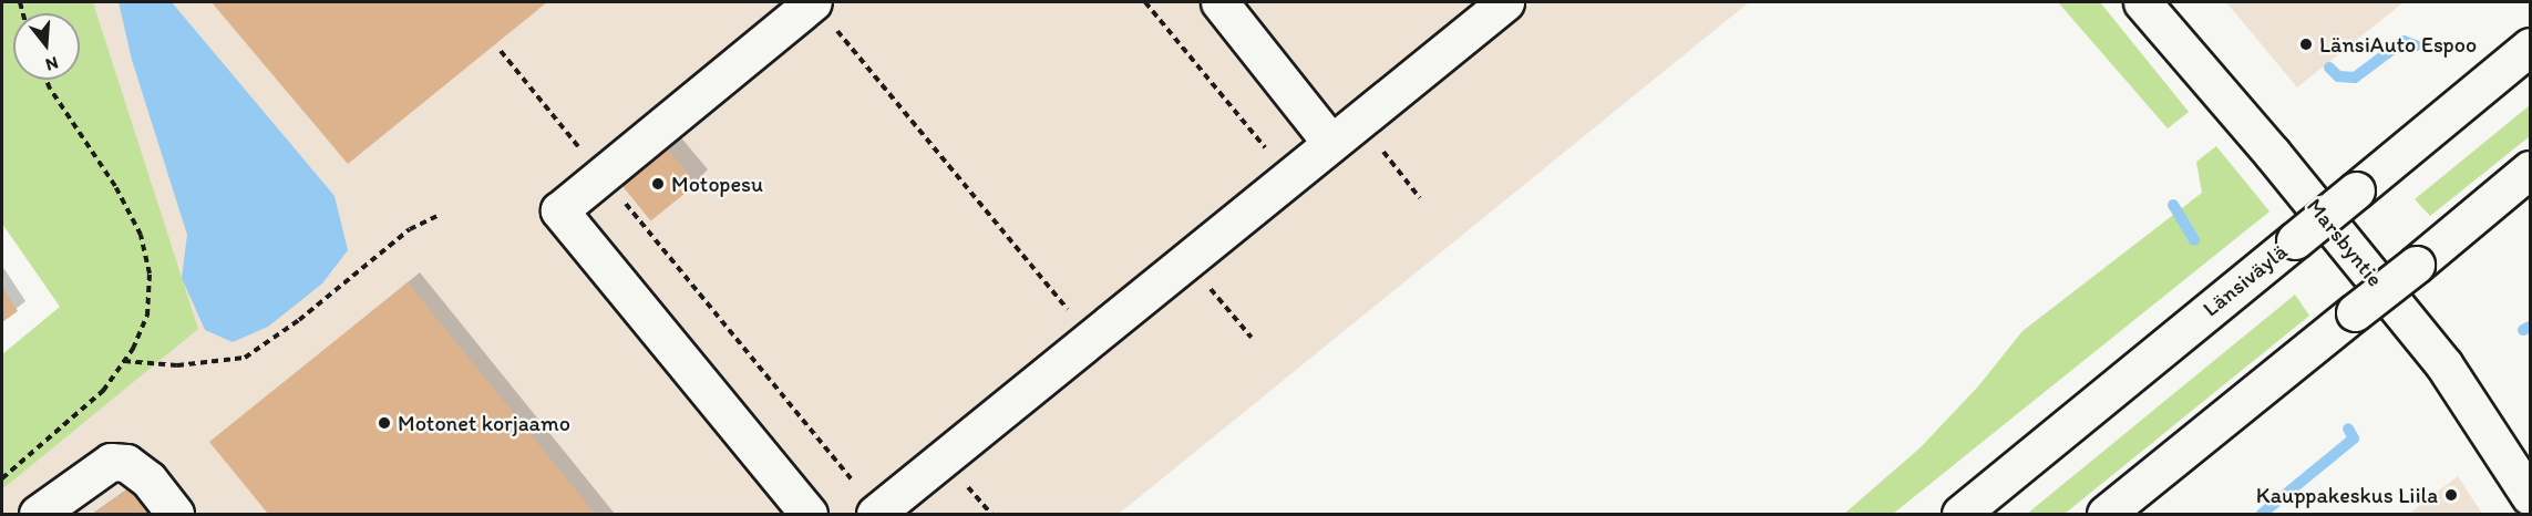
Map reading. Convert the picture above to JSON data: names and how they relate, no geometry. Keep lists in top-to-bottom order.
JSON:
{
  "streets": {
    "main road": ["Marsbyntie", "Länsiväylä"]
  },
  "places": [
    "LänsiAuto Espoo",
    "Motopesu",
    "Motonet korjaamo",
    "Kauppakeskus Liila"
  ],
  "north": "bottom"
}
